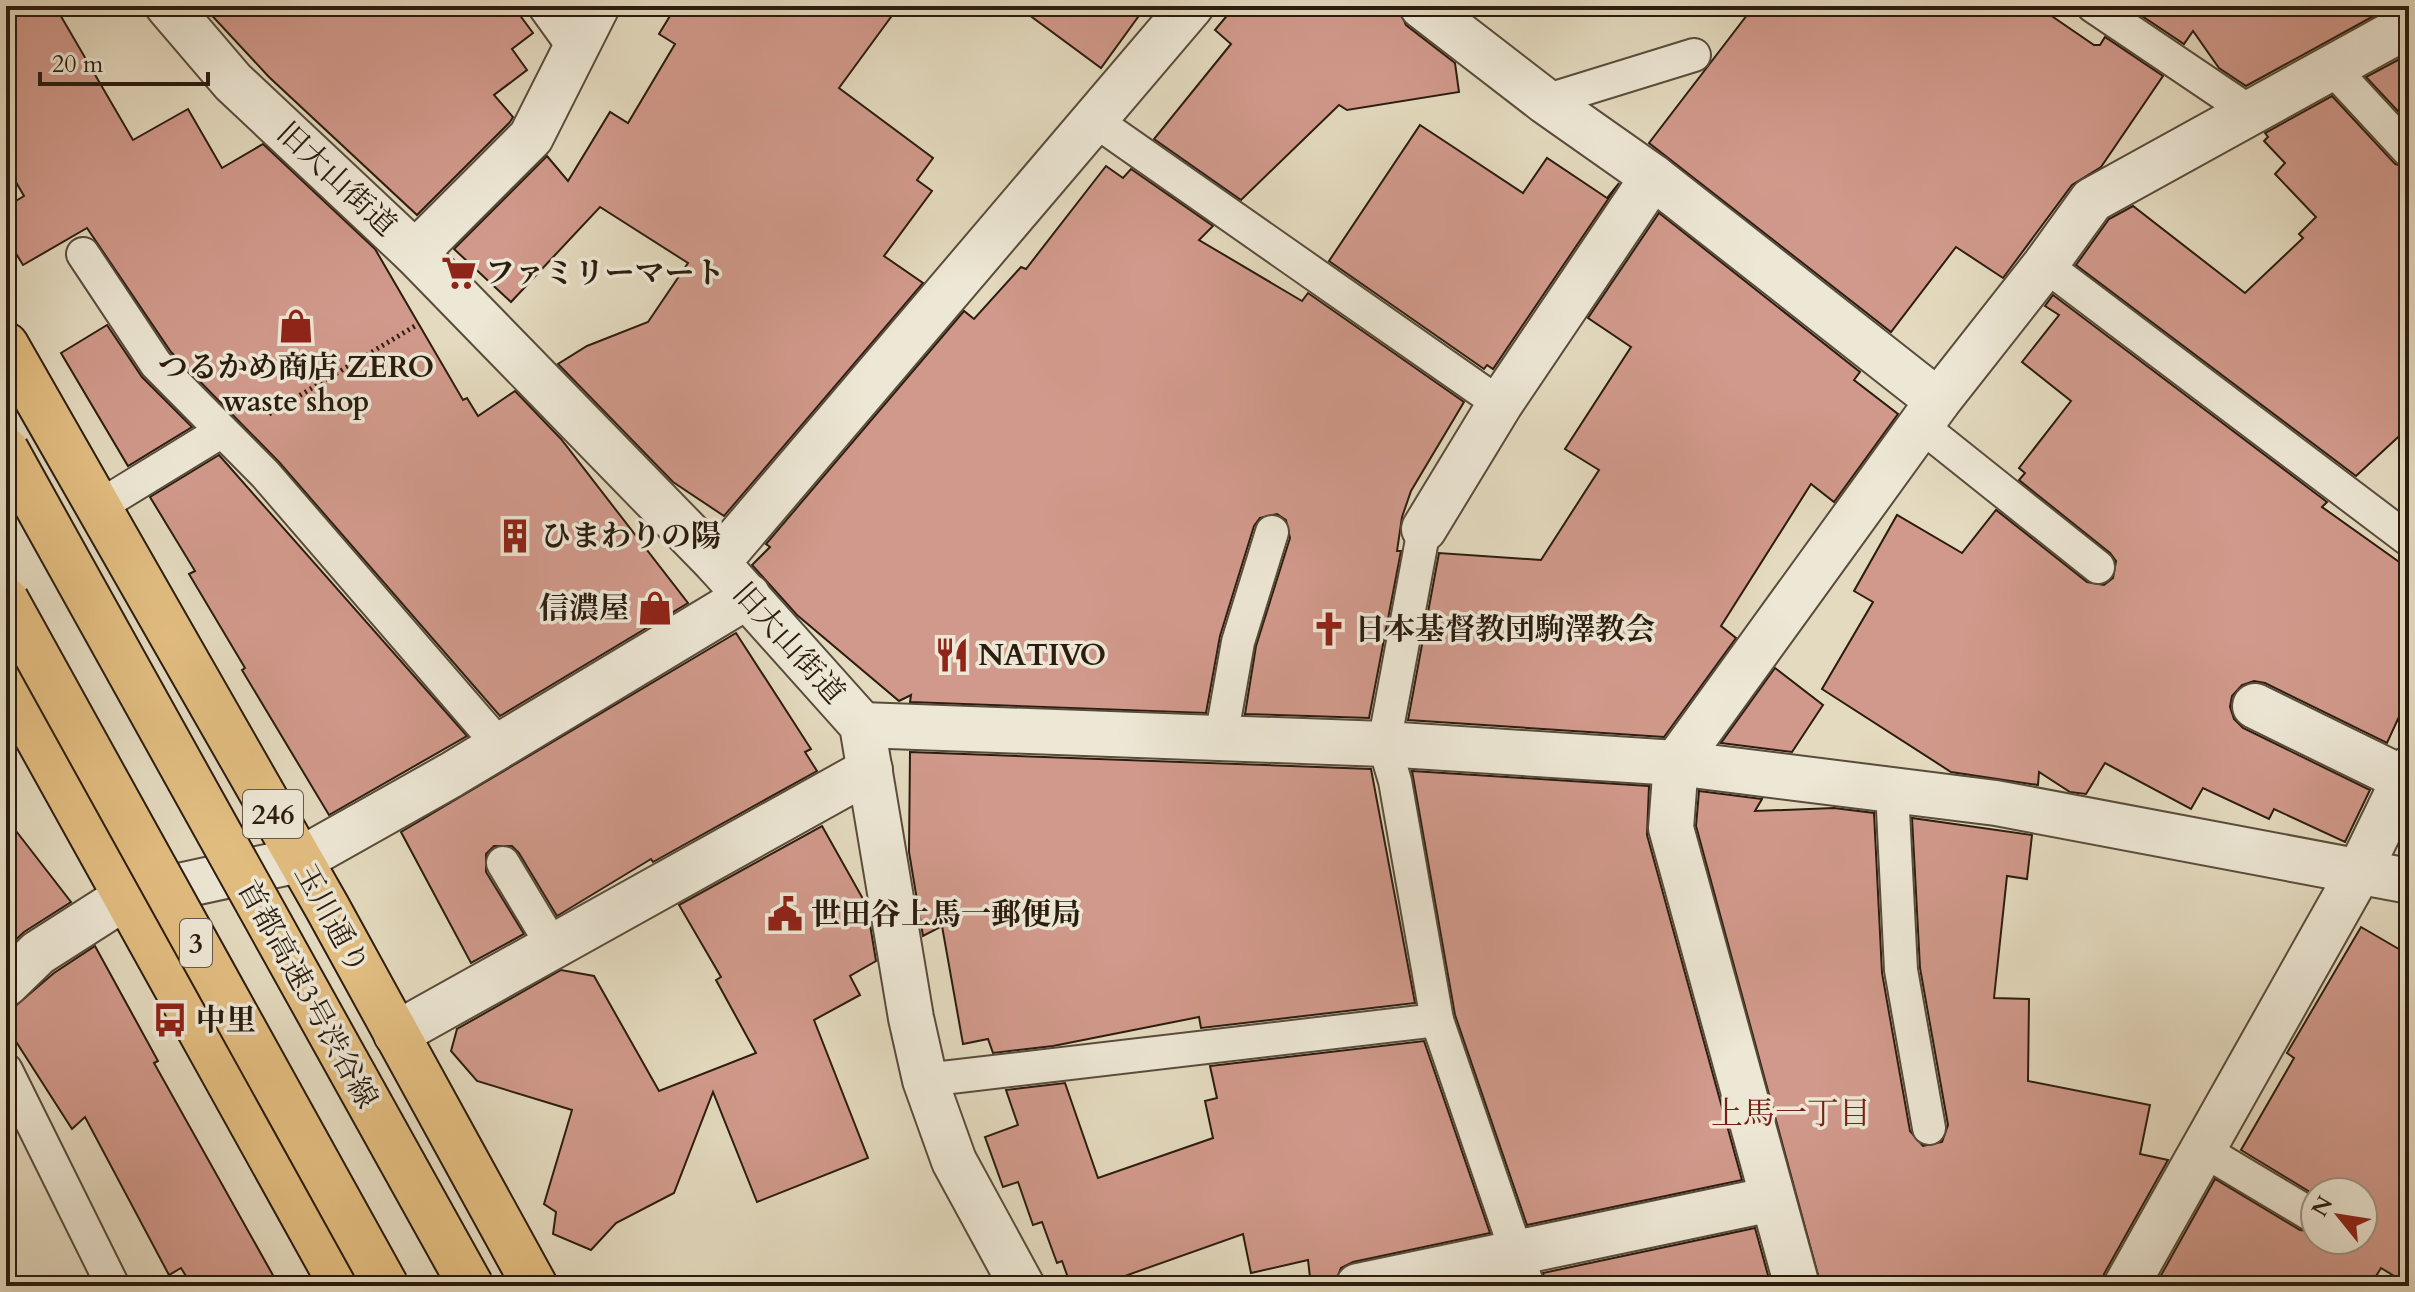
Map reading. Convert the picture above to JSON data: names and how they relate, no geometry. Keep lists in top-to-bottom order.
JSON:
{
  "streets": {
    "highway": [
      "246",
      "玉川通り",
      "3",
      "首都高速3号渋谷線"
    ],
    "street": ["旧大山街道"]
  },
  "districts": ["上馬一丁目"],
  "places": {
    "supermarket": ["ファミリーマート"],
    "shop": ["つるかめ商店 ZERO waste shop", "信濃屋"],
    "building": ["ひまわりの陽"],
    "church": ["日本基督教団駒澤教会"],
    "restaurant": ["NATIVO"],
    "public building": ["世田谷上馬一郵便局"],
    "bus stop": ["中里"]
  },
  "scale_bar": "20 m",
  "north": "top left"
}
